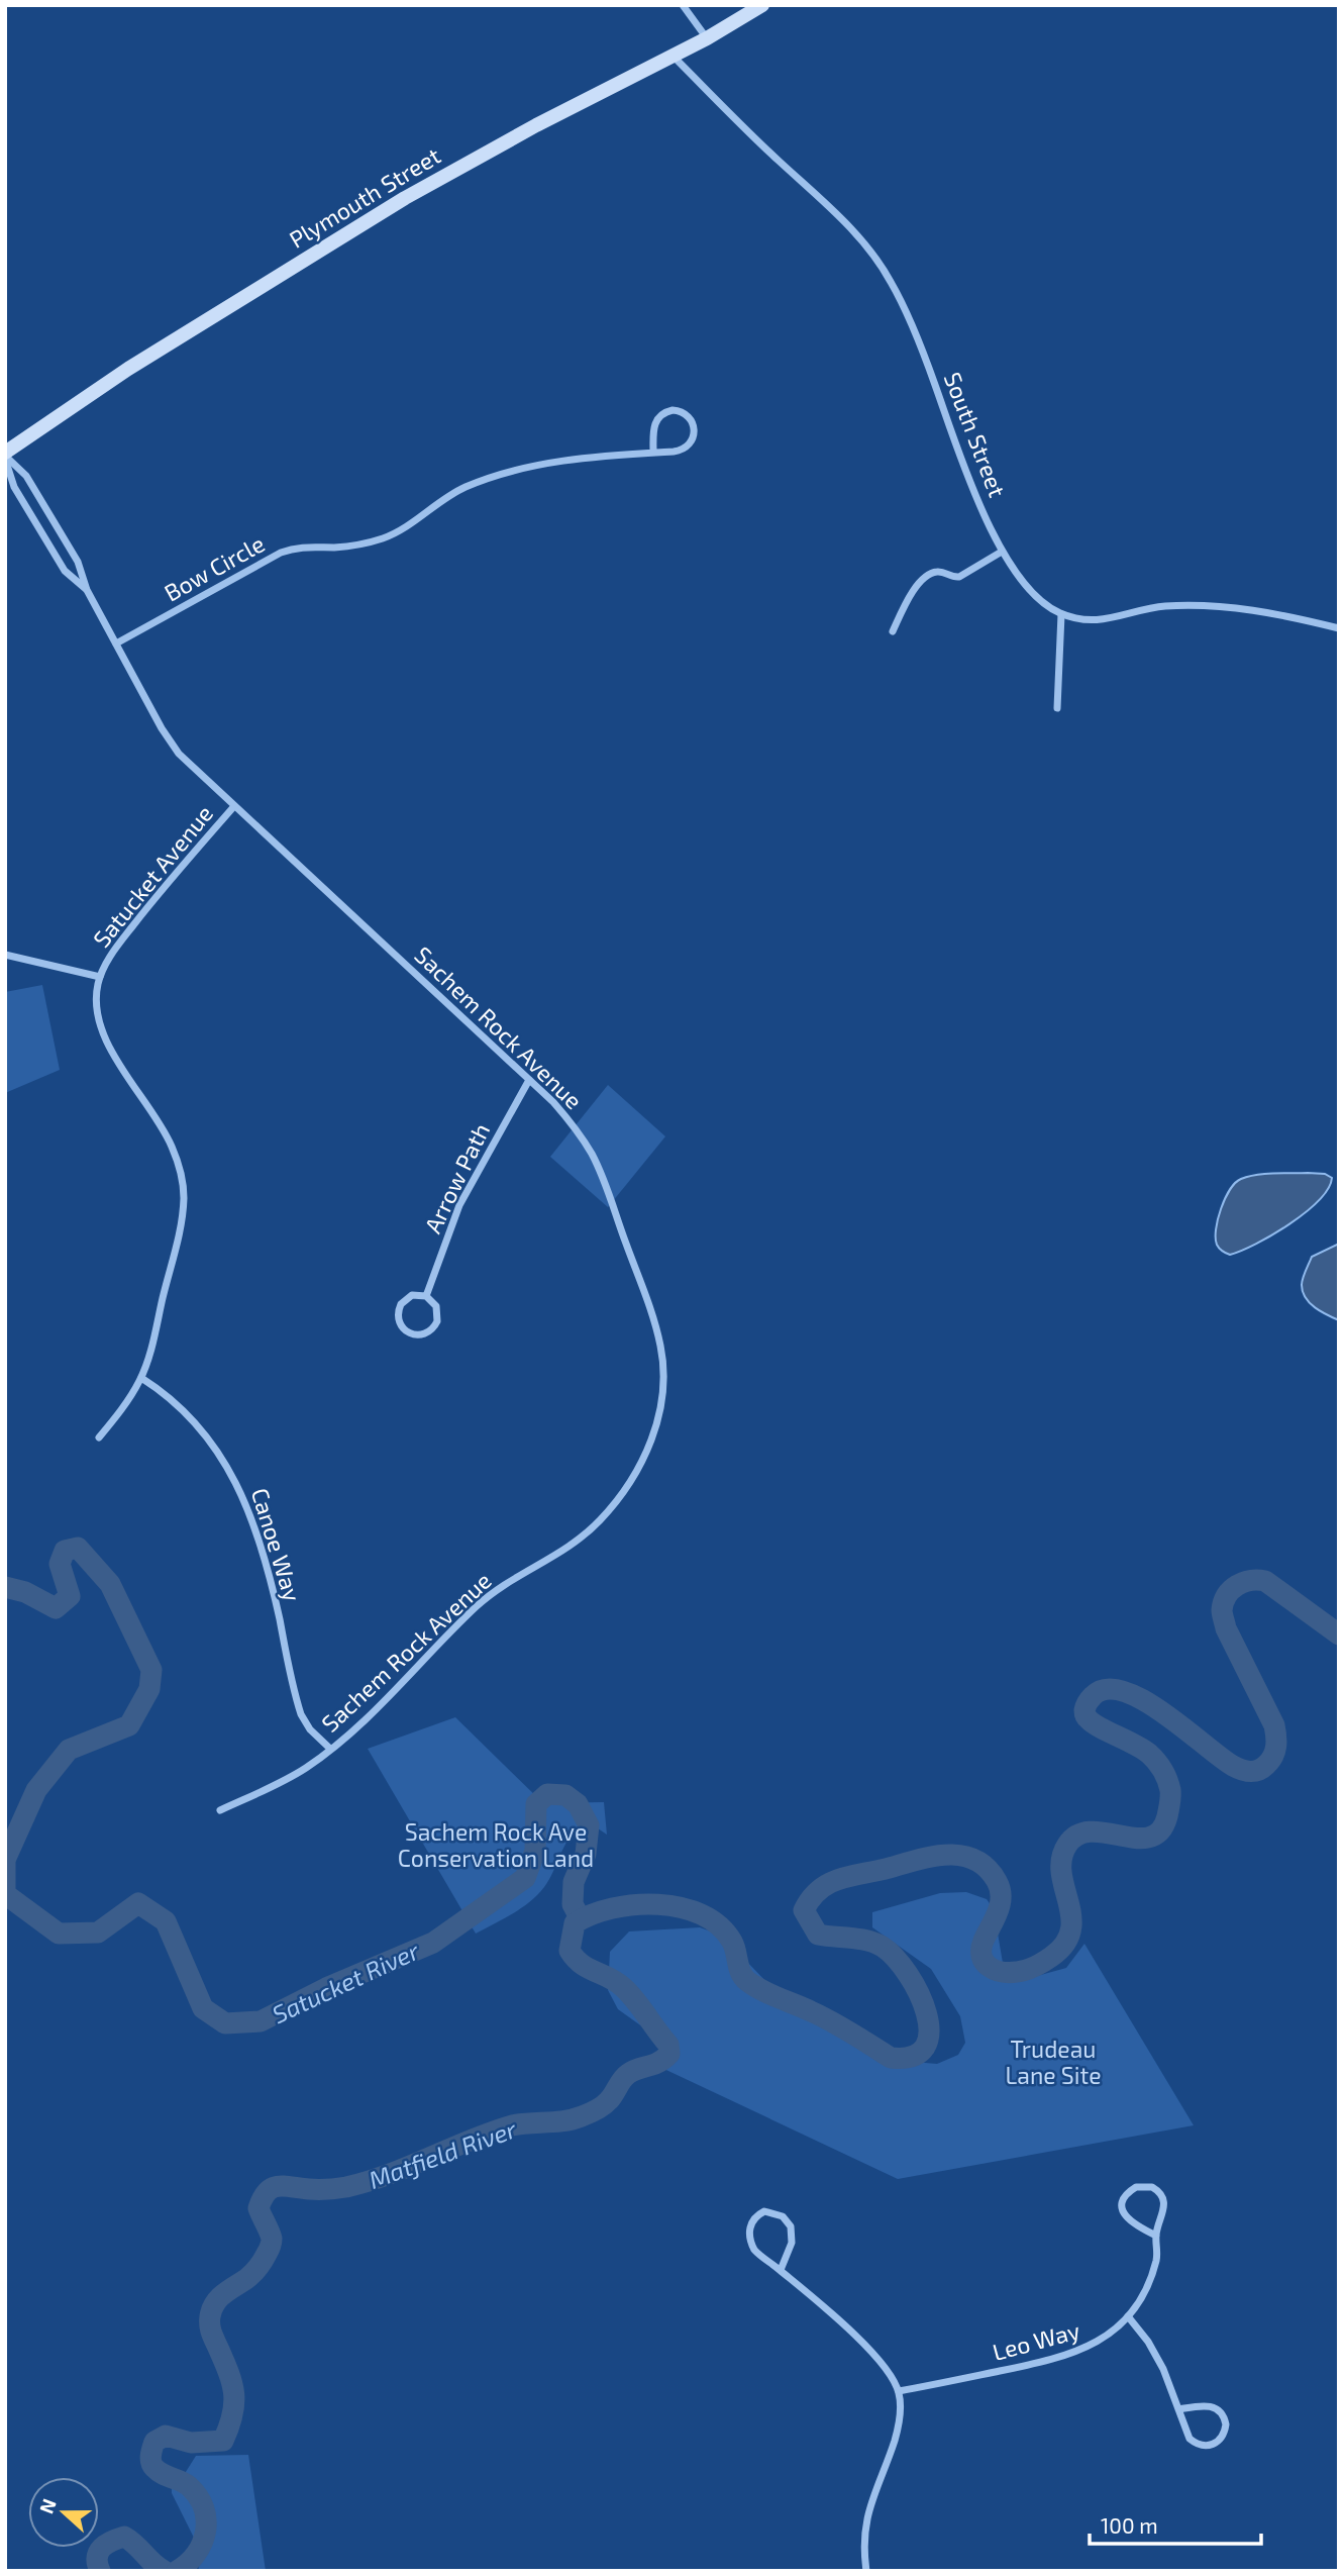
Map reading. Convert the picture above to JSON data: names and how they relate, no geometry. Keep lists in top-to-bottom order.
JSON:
{
  "streets": {
    "main road": ["Plymouth Street"],
    "street": [
      "South Street",
      "Bow Circle",
      "Satucket Avenue",
      "Sachem Rock Avenue",
      "Arrow Path",
      "Canoe Way",
      "Leo Way"
    ]
  },
  "crossings": [
    ["Plymouth Street", "South Street"],
    ["Plymouth Street", "Sachem Rock Avenue"],
    ["Bow Circle", "Sachem Rock Avenue"],
    ["Satucket Avenue", "Sachem Rock Avenue"],
    ["Satucket Avenue", "Canoe Way"],
    ["Sachem Rock Avenue", "Arrow Path"],
    ["Sachem Rock Avenue", "Canoe Way"]
  ],
  "water": ["Satucket River", "Matfield River"],
  "parks": ["Sachem Rock Ave Conservation Land", "Trudeau Lane Site"],
  "scale_bar": "100 m",
  "north": "left"
}
